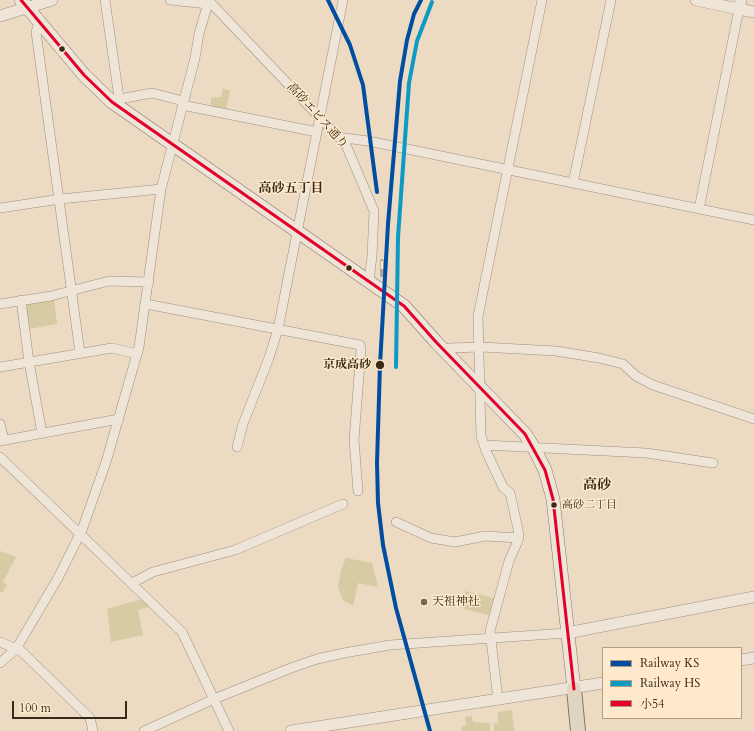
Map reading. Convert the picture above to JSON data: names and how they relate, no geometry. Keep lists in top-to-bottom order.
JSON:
{
  "streets": {
    "street": ["高砂エビス通り"]
  },
  "districts": ["高砂五丁目", "高砂"],
  "places": ["京成高砂", "高砂二丁目", "天祖神社"],
  "lines": ["rail line KS", "transit line 小54", "rail line HS"],
  "legend": ["Railway KS", "Railway HS", "小54"],
  "scale_bar": "100 m"
}
